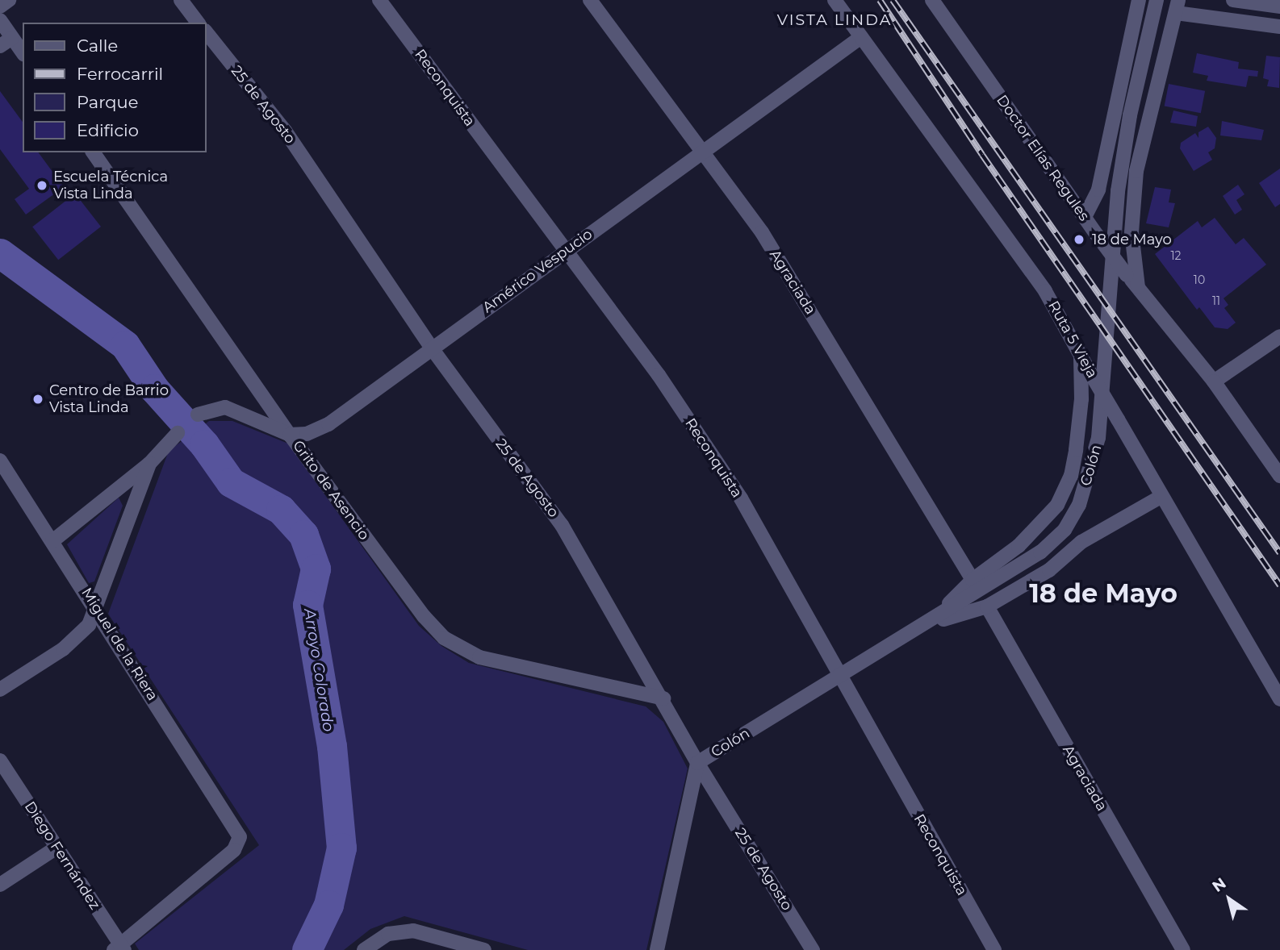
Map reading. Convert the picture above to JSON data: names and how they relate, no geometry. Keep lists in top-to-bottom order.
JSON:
{
  "streets": {
    "street": [
      "Reconquista",
      "25 de Agosto",
      "Doctor Elías Regules",
      "Américo Vespucio",
      "Agraciada",
      "Ruta 5 Vieja",
      "Colón",
      "Grito de Asencio",
      "Miguel de la Riera",
      "Diego Fernández"
    ]
  },
  "crossings": [
    ["Reconquista", "Américo Vespucio"],
    ["Reconquista", "Colón"],
    ["25 de Agosto", "Américo Vespucio"],
    ["25 de Agosto", "Colón"],
    ["25 de Agosto", "Grito de Asencio"],
    ["Américo Vespucio", "Agraciada"],
    ["Américo Vespucio", "Ruta 5 Vieja"],
    ["Américo Vespucio", "Grito de Asencio"],
    ["Agraciada", "Colón"],
    ["Ruta 5 Vieja", "Colón"],
    ["Miguel de la Riera", "Diego Fernández"]
  ],
  "districts": ["VISTA LINDA", "18 de Mayo"],
  "water": ["Arroyo Colorado"],
  "places": ["Escuela Técnica Vista Linda", "18 de Mayo", "Centro de Barrio Vista Linda"],
  "house_numbers": ["12", "10", "11"],
  "legend": [
    "Calle",
    "Ferrocarril",
    "Parque",
    "Edificio"
  ],
  "north": "top left"
}
